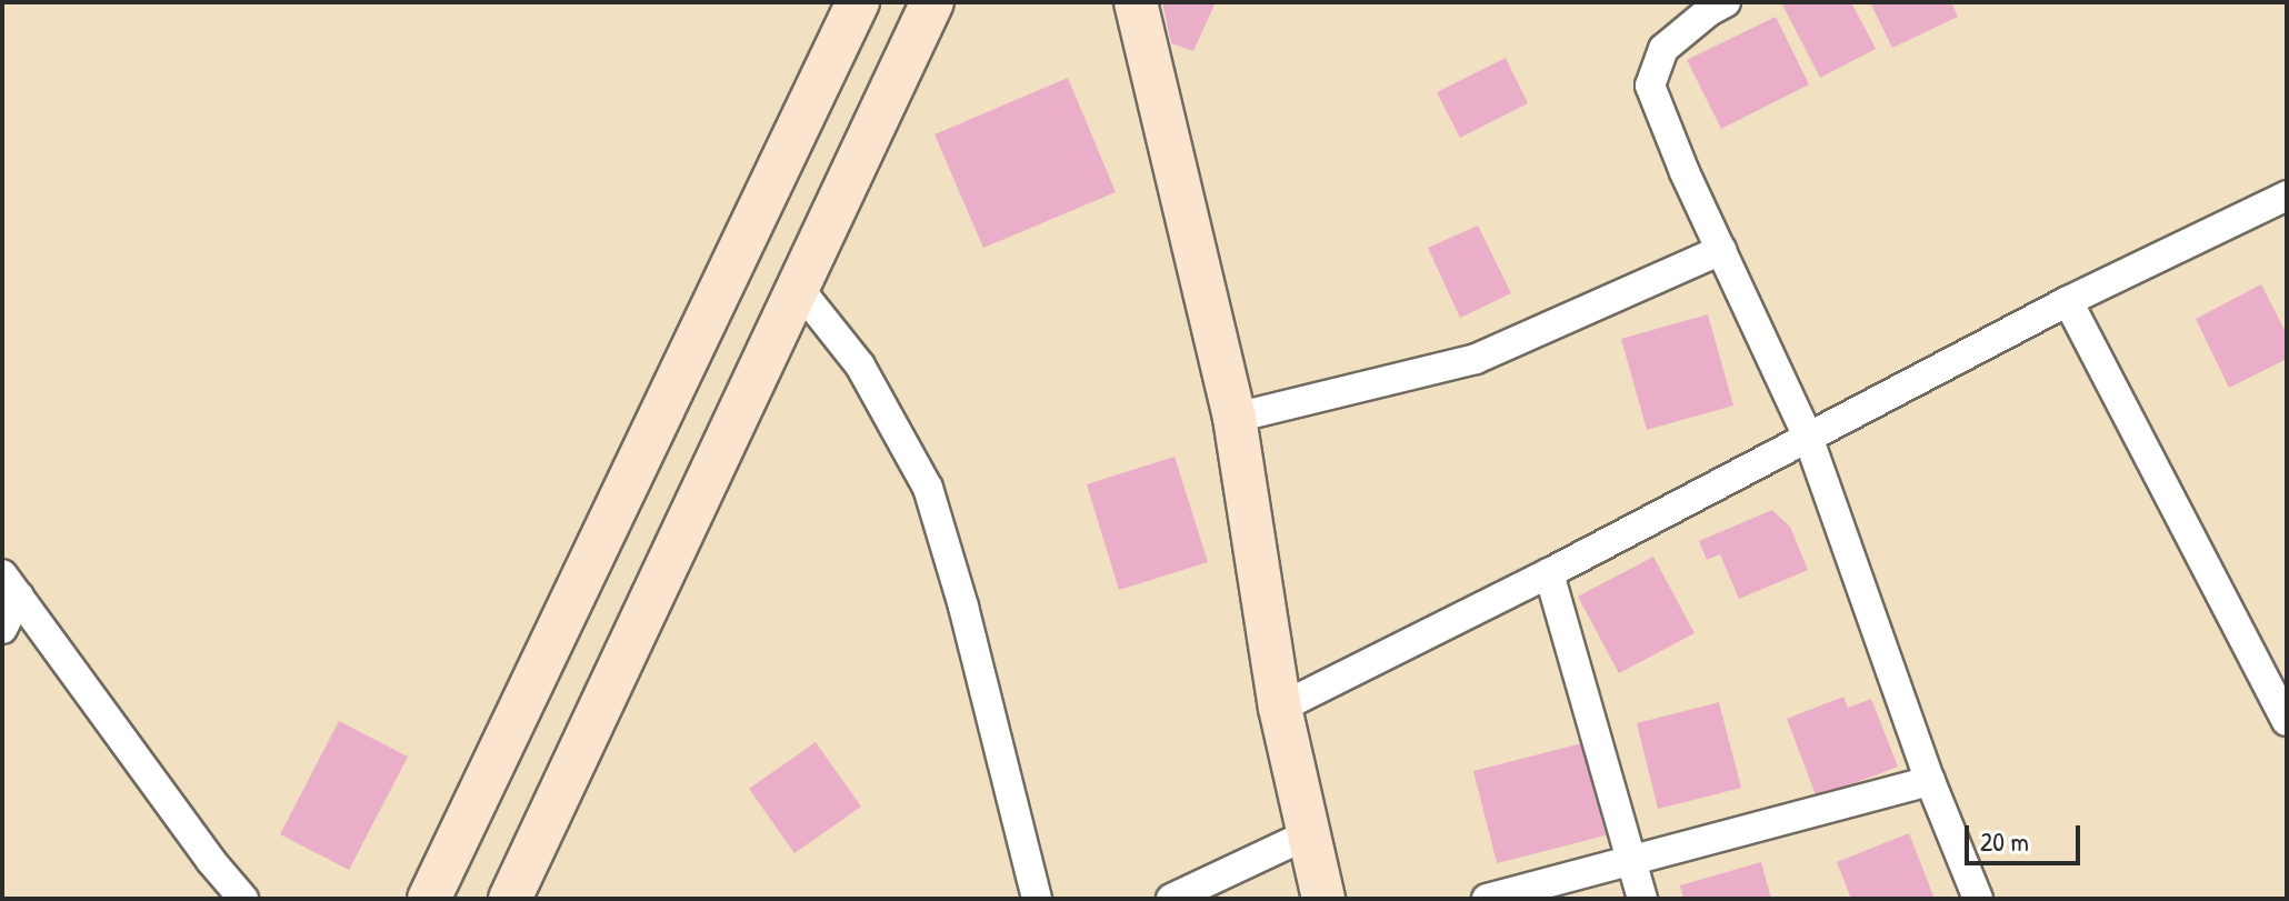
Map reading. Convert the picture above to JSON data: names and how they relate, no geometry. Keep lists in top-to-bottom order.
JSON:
{
  "scale_bar": "20 m"
}
